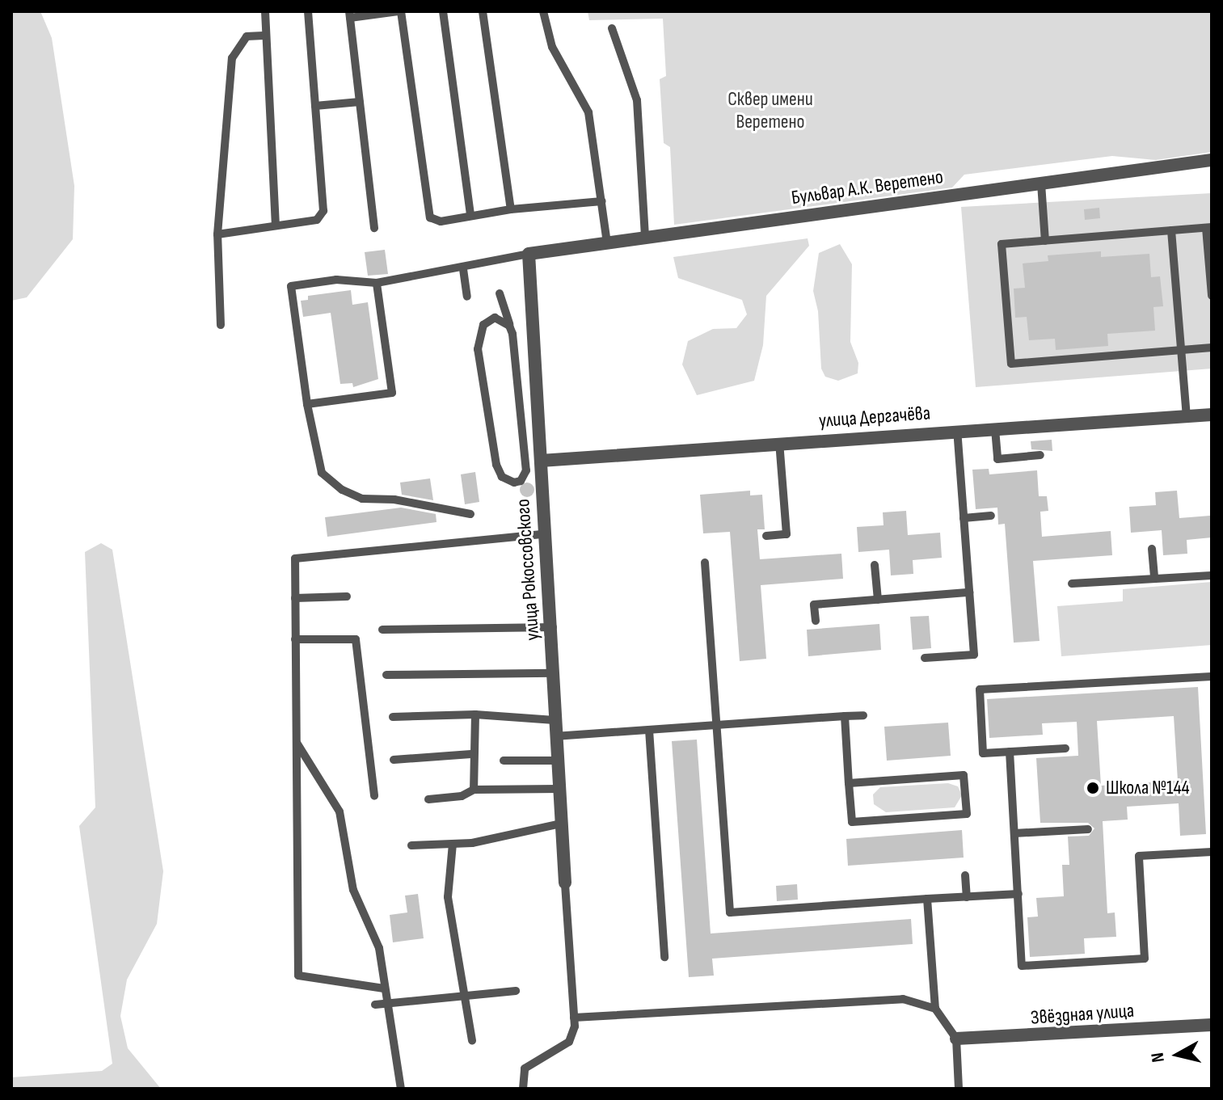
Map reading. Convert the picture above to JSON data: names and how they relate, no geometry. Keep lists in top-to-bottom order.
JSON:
{
  "streets": {
    "street": [
      "Бульвар А.К. Веретено",
      "улица Дергачёва",
      "улица Рокоссовского",
      "Звёздная улица"
    ]
  },
  "crossings": [
    ["Бульвар А.К. Веретено", "улица Рокоссовского"],
    ["улица Дергачёва", "улица Рокоссовского"]
  ],
  "parks": ["Сквер имени Веретено"],
  "places": ["Школа №144"],
  "north": "left"
}
